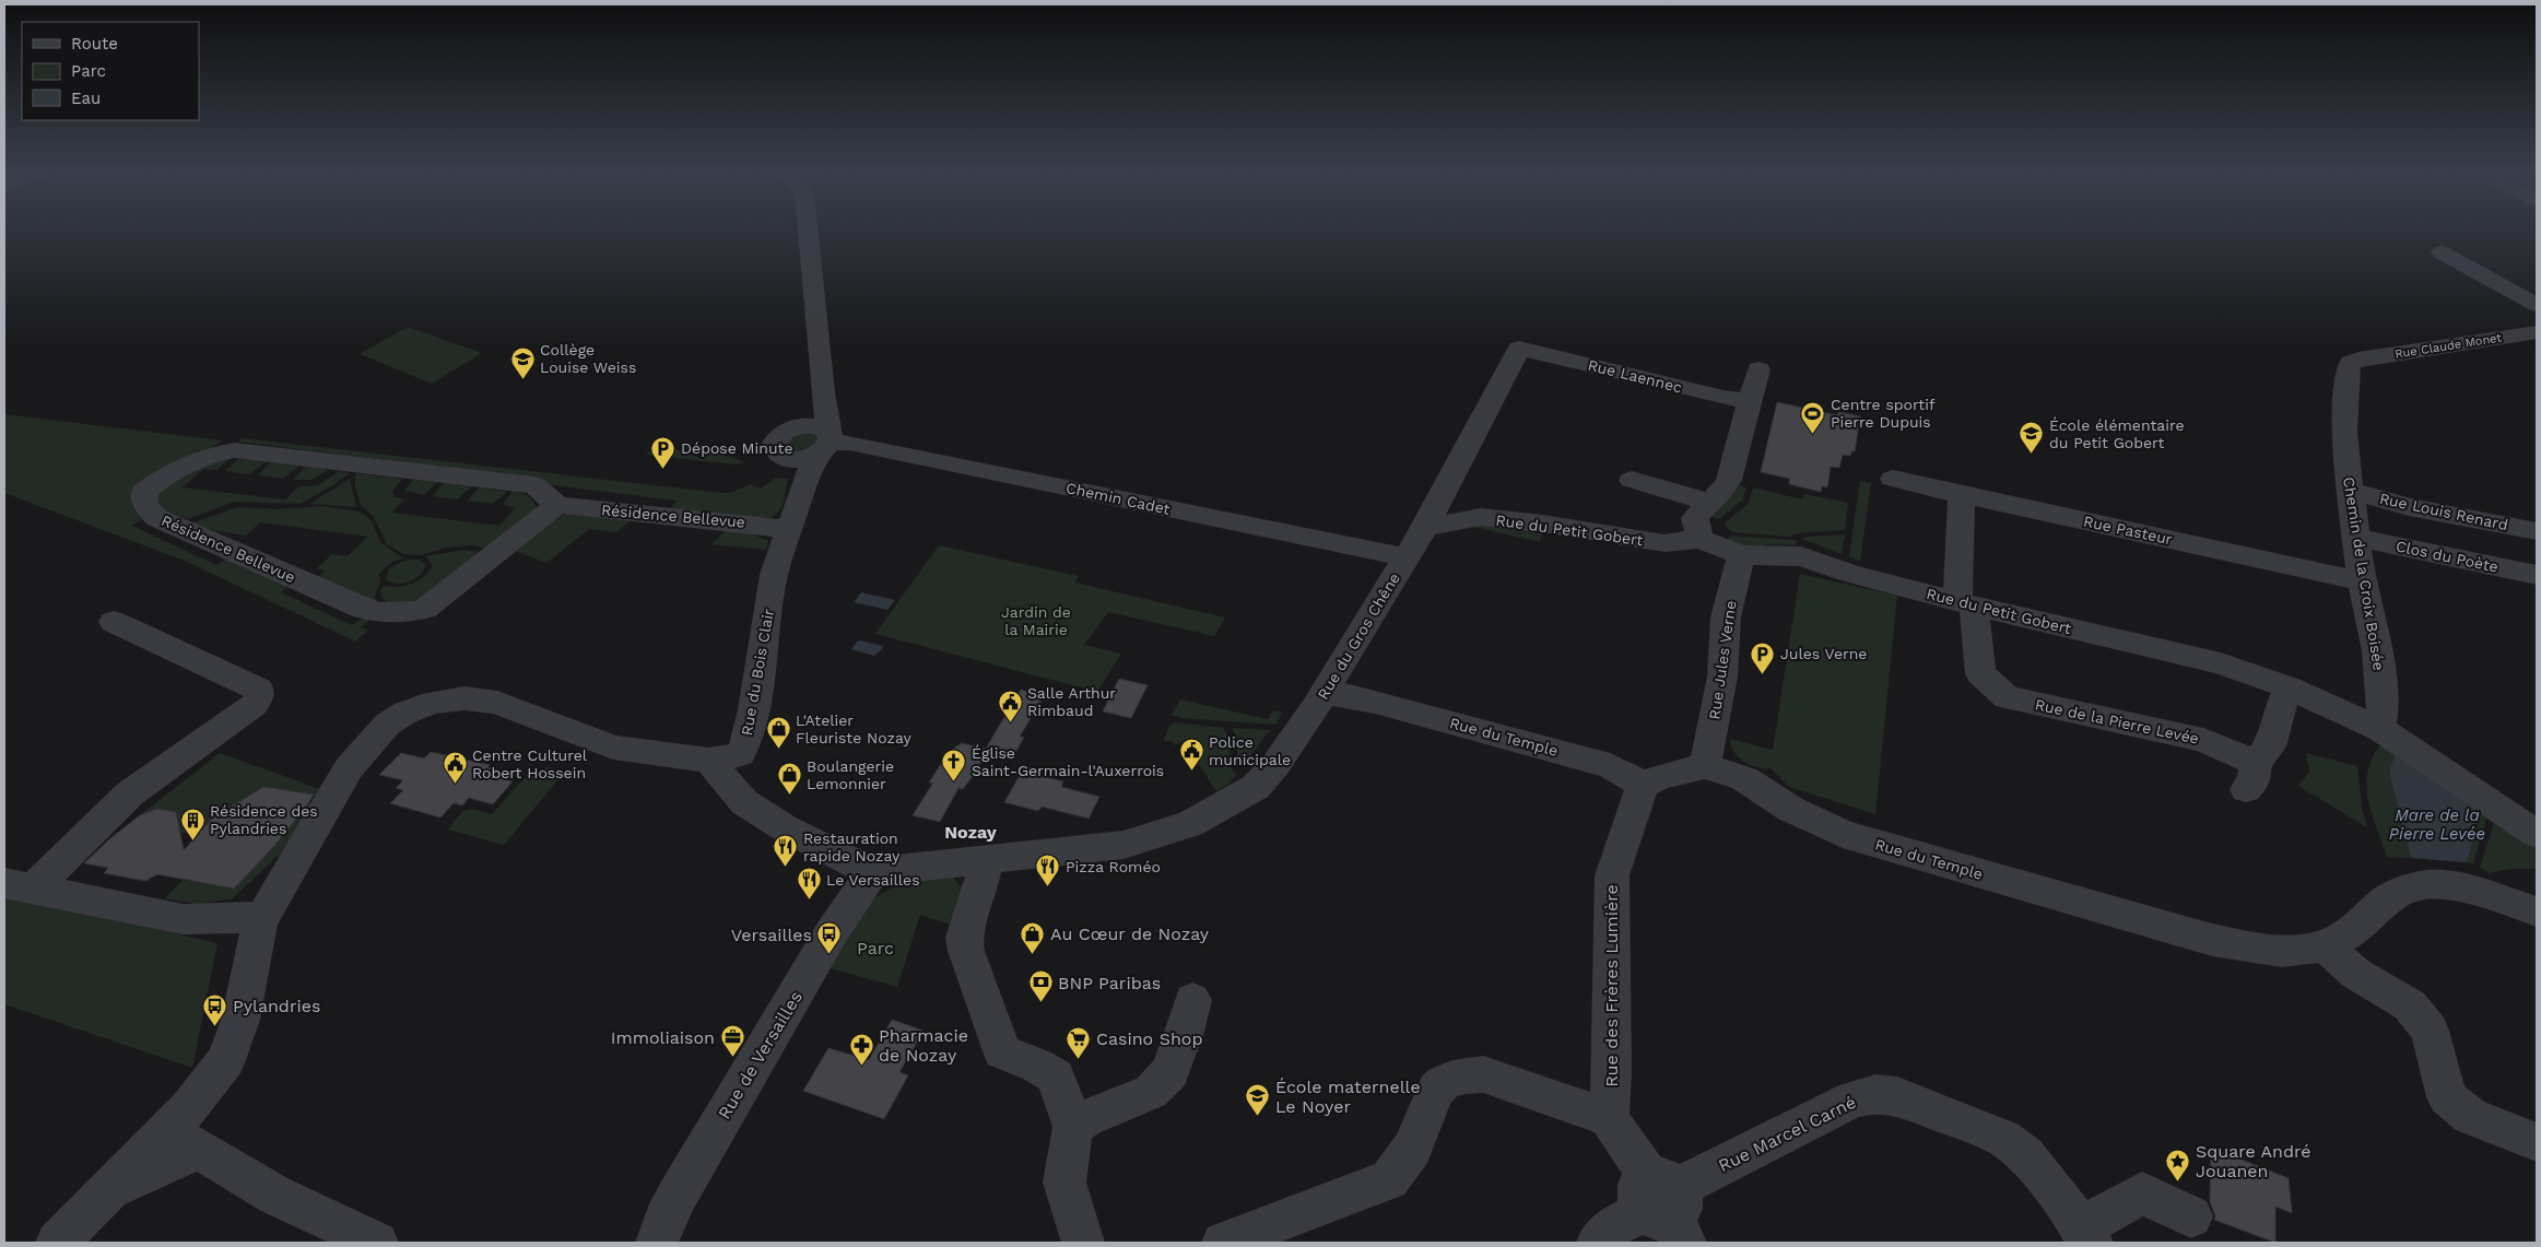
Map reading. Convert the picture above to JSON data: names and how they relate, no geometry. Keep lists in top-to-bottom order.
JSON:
{
  "streets": {
    "street": [
      "Rue Claude Monet",
      "Rue Laennec",
      "Chemin Cadet",
      "Rue Louis Renard",
      "Résidence Bellevue",
      "Rue du Petit Gobert",
      "Rue Pasteur",
      "Clos du Poète",
      "Chemin de la Croix Boisée",
      "Rue du Gros Chêne",
      "Rue Jules Verne",
      "Rue du Bois Clair",
      "Rue de la Pierre Levée",
      "Rue du Temple",
      "Rue des Frères Lumière",
      "Rue de Versailles",
      "Rue Marcel Carné"
    ]
  },
  "crossings": [
    ["Rue Claude Monet", "Chemin de la Croix Boisée"],
    ["Rue Laennec", "Rue du Gros Chêne"],
    ["Chemin Cadet", "Rue du Gros Chêne"],
    ["Chemin Cadet", "Rue du Bois Clair"],
    ["Rue Louis Renard", "Chemin de la Croix Boisée"],
    ["Résidence Bellevue", "Rue du Bois Clair"],
    ["Rue du Petit Gobert", "Chemin de la Croix Boisée"],
    ["Rue du Petit Gobert", "Rue du Gros Chêne"],
    ["Rue du Petit Gobert", "Rue Jules Verne"],
    ["Rue du Petit Gobert", "Rue de la Pierre Levée"],
    ["Rue Pasteur", "Chemin de la Croix Boisée"],
    ["Rue Pasteur", "Rue de la Pierre Levée"],
    ["Clos du Poète", "Chemin de la Croix Boisée"],
    ["Rue du Gros Chêne", "Rue du Temple"],
    ["Rue Jules Verne", "Rue du Temple"],
    ["Rue du Temple", "Rue des Frères Lumière"]
  ],
  "districts": ["Nozay"],
  "water": ["Mare de la Pierre Levée"],
  "parks": ["Jardin de la Mairie", "Parc"],
  "places": {
    "school or university": ["Collège Louise Weiss", "École élémentaire du Petit Gobert", "École maternelle Le Noyer"],
    "sports": ["Centre sportif Pierre Dupuis"],
    "parking": ["Dépose Minute", "Jules Verne"],
    "public building": ["Salle Arthur Rimbaud", "Police municipale", "Centre Culturel Robert Hossein"],
    "shop": ["L'Atelier Fleuriste Nozay", "Boulangerie Lemonnier", "Au Cœur de Nozay"],
    "church": ["Église Saint-Germain-l'Auxerrois"],
    "building": ["Résidence des Pylandries"],
    "restaurant": ["Restauration rapide Nozay", "Pizza Roméo", "Le Versailles"],
    "bus stop": ["Versailles", "Pylandries"],
    "bank": ["BNP Paribas"],
    "office": ["Immoliaison"],
    "supermarket": ["Casino Shop"],
    "pharmacy": ["Pharmacie de Nozay"],
    "place": ["Square André Jouanen"]
  },
  "legend": ["Route", "Parc", "Eau"]
}
